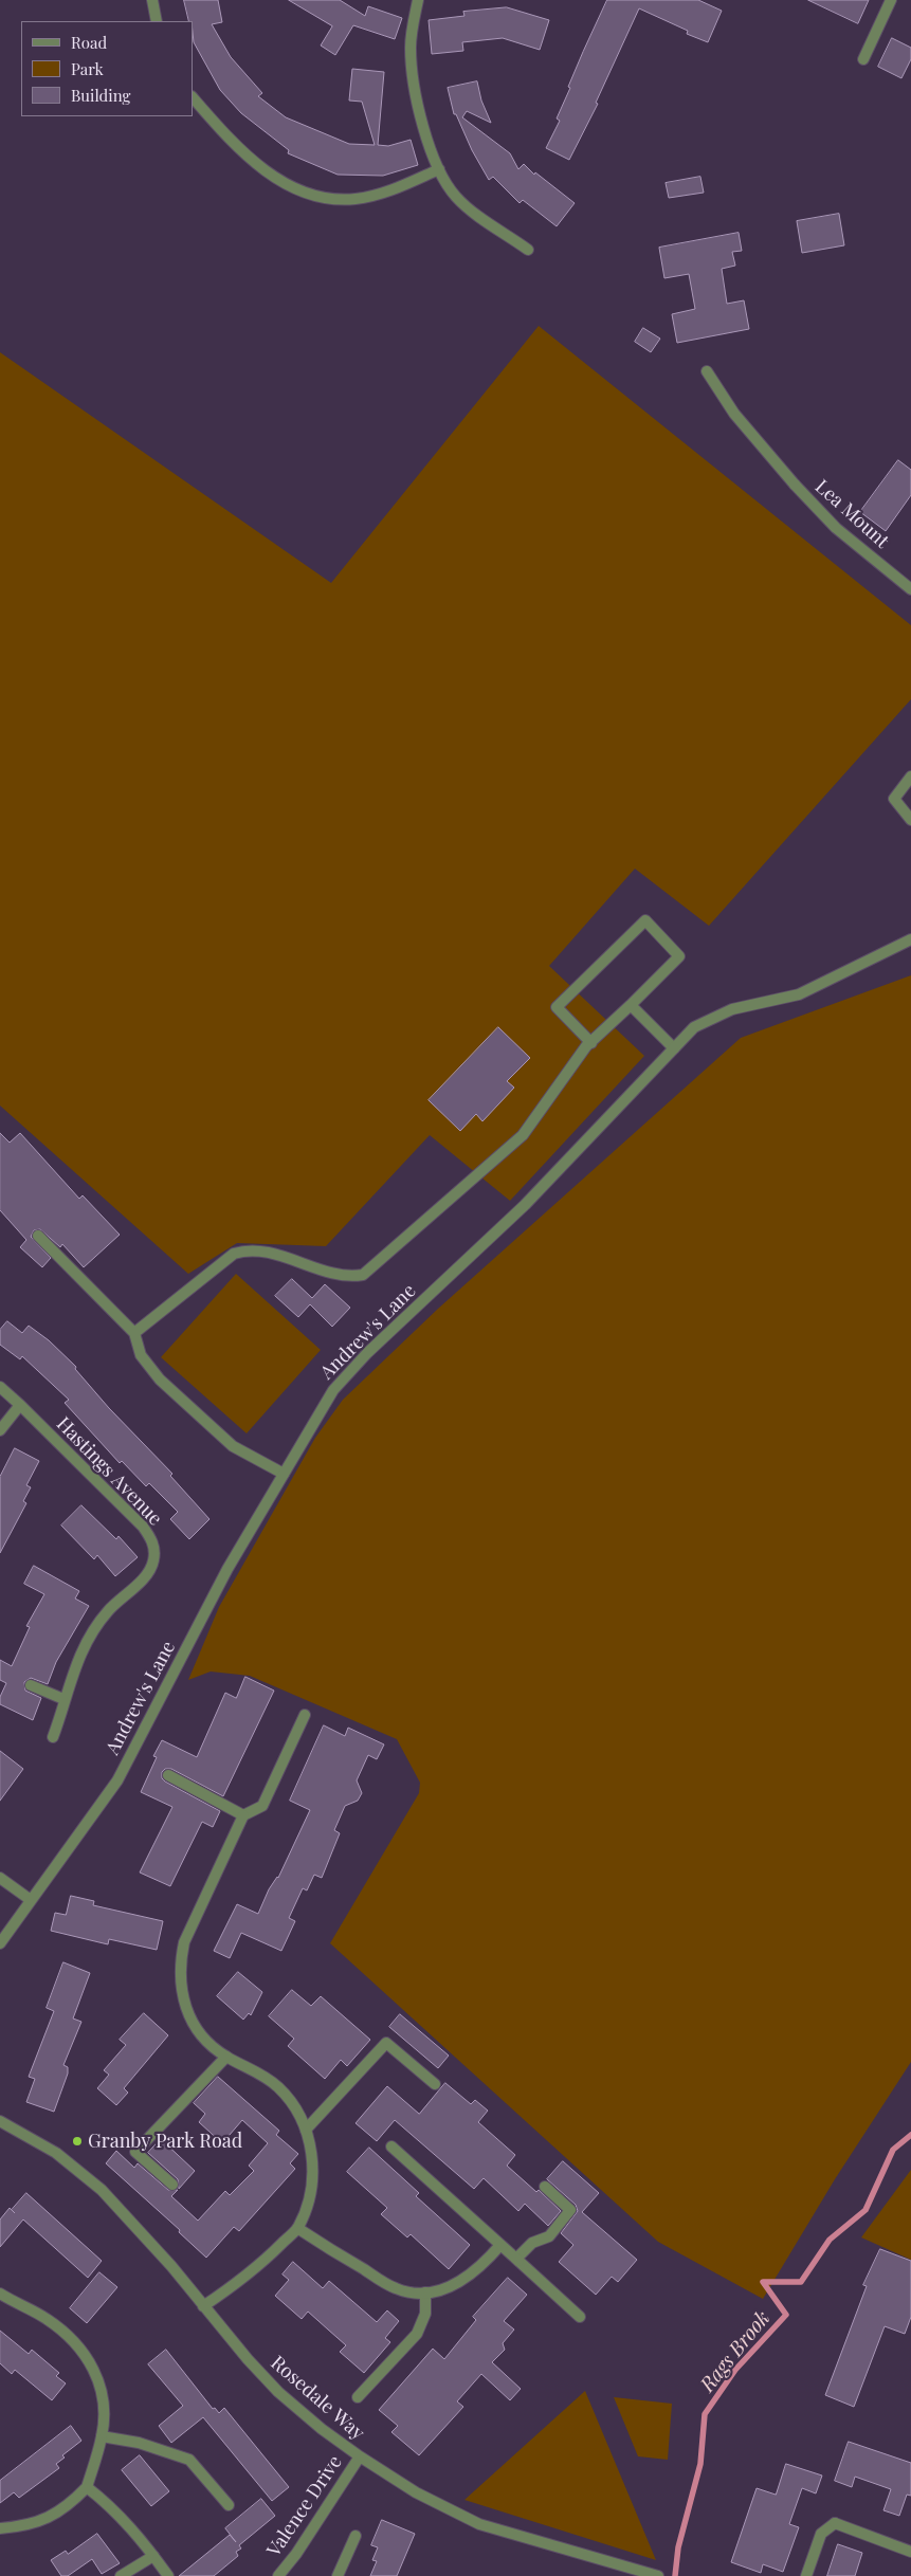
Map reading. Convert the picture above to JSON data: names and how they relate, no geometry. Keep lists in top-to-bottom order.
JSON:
{
  "streets": {
    "street": [
      "Lea Mount",
      "Andrew's Lane",
      "Hastings Avenue",
      "Rosedale Way",
      "Valence Drive"
    ]
  },
  "crossings": [
    ["Rosedale Way", "Valence Drive"]
  ],
  "water": ["Rags Brook"],
  "places": ["Granby Park Road"],
  "legend": ["Road", "Park", "Building"]
}
